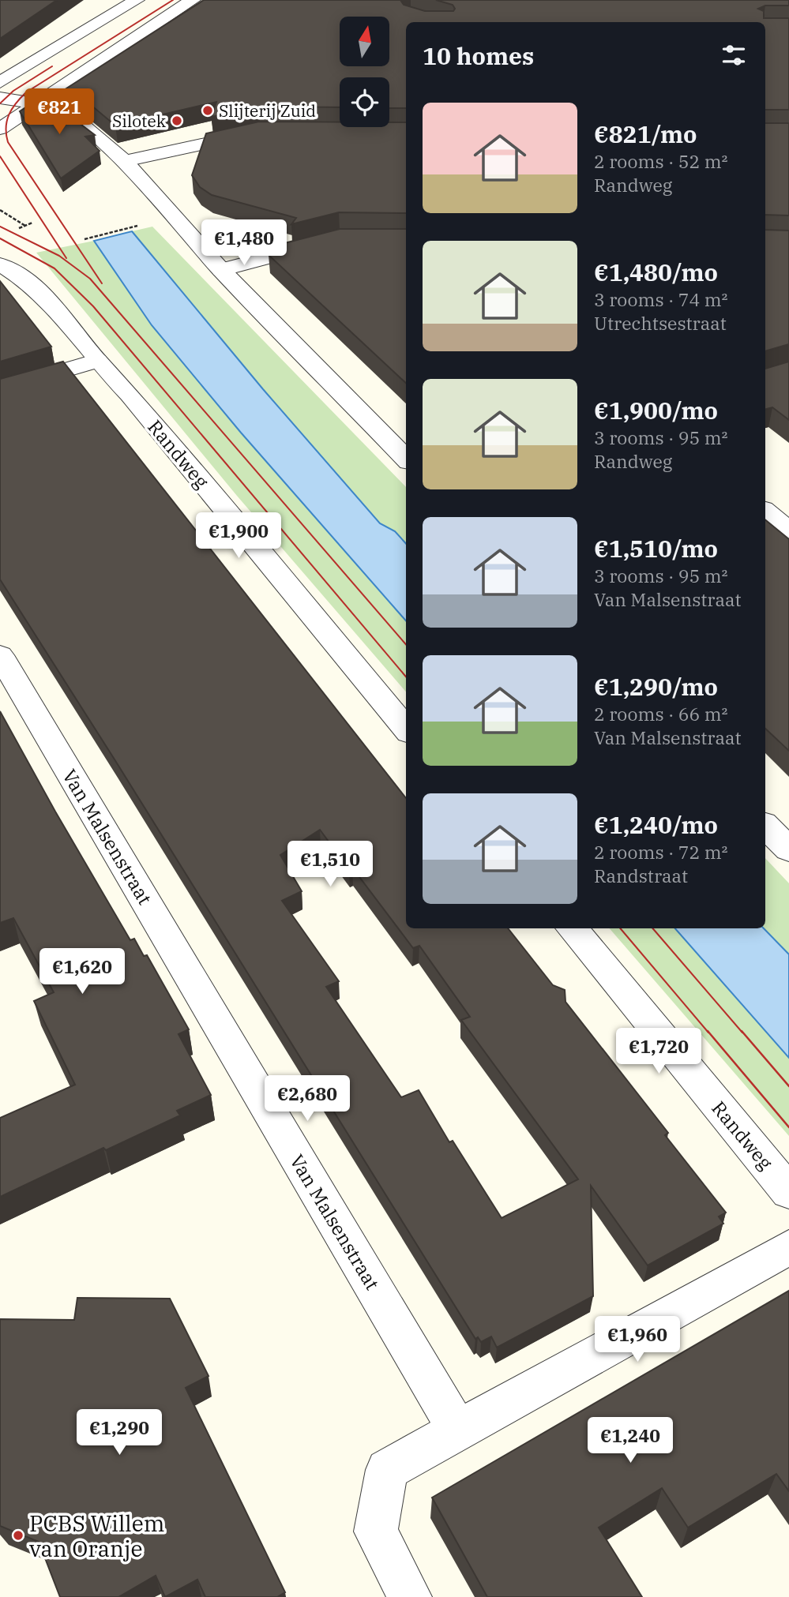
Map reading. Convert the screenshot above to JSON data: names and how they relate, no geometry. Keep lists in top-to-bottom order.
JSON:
{
  "streets": {
    "street": ["Randweg", "Van Malsenstraat"]
  },
  "places": ["Slijterij Zuid", "Silotek", "PCBS Willem van Oranje"],
  "north": "top",
  "page": {
    "heading": "10 homes",
    "price": [
      "€821",
      "€1,480",
      "€1,900",
      "€1,510",
      "€1,620",
      "€1,720",
      "€2,680",
      "€1,960",
      "€1,290",
      "€1,240"
    ],
    "list": [
      {
        "name": "€821/mo",
        "note": "2 rooms · 52 m² · Randweg"
      },
      {
        "name": "€1,480/mo",
        "note": "3 rooms · 74 m² · Utrechtsestraat"
      },
      {
        "name": "€1,900/mo",
        "note": "3 rooms · 95 m² · Randweg"
      },
      {
        "name": "€1,510/mo",
        "note": "3 rooms · 95 m² · Van Malsenstraat"
      },
      {
        "name": "€1,290/mo",
        "note": "2 rooms · 66 m² · Van Malsenstraat"
      },
      {
        "name": "€1,240/mo",
        "note": "2 rooms · 72 m² · Randstraat"
      }
    ]
  }
}
